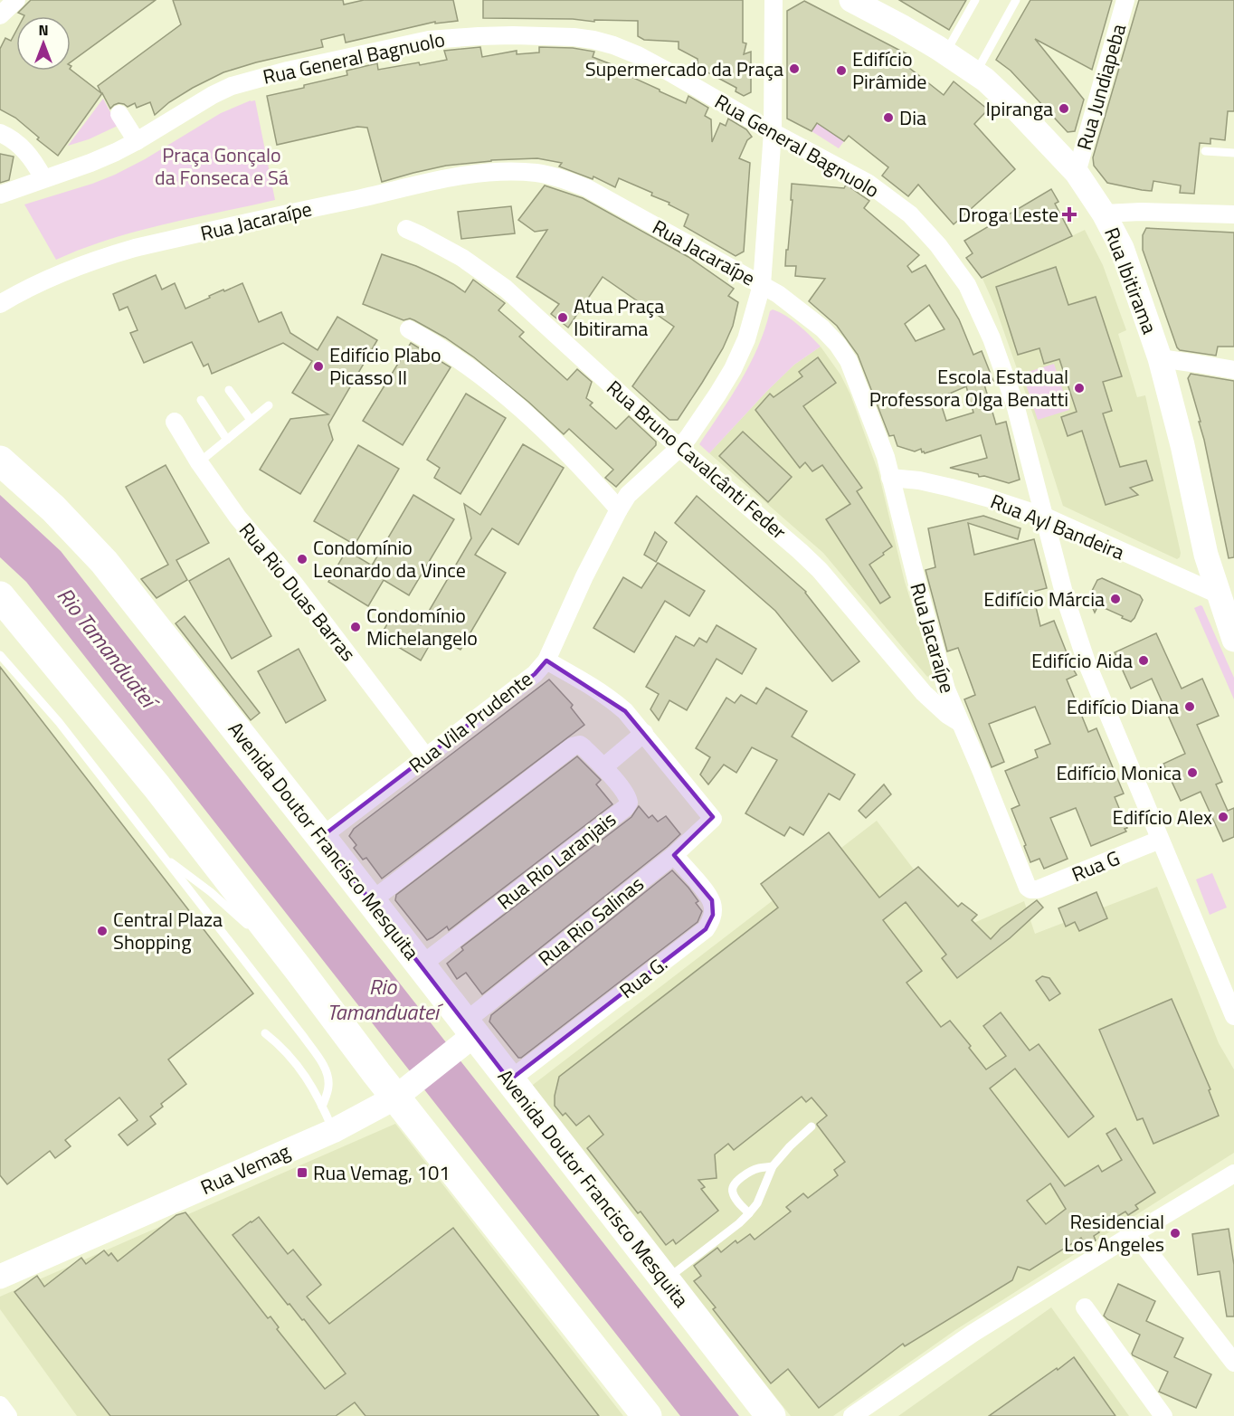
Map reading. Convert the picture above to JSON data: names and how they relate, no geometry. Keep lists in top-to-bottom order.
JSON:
{
  "streets": {
    "highway": ["Avenida Doutor Francisco Mesquita"],
    "main road": ["Rua Ibitirama", "Rua Vemag"],
    "street": [
      "Rua General Bagnuolo",
      "Rua Jundiapeba",
      "Rua Jacaraípe",
      "Rua Bruno Cavalcânti Feder",
      "Rua Ayl Bandeira",
      "Rua Rio Duas Barras",
      "Rua Vila Prudente",
      "Rua Rio Laranjais",
      "Rua G",
      "Rua Rio Salinas",
      "Rua G."
    ]
  },
  "crossings": [
    ["Rua General Bagnuolo", "Rua Ayl Bandeira"],
    ["Rua General Bagnuolo", "Rua Vila Prudente"],
    ["Rua General Bagnuolo", "Rua G"],
    ["Rua Jundiapeba", "Rua Ibitirama"],
    ["Rua Jacaraípe", "Rua Bruno Cavalcânti Feder"],
    ["Rua Jacaraípe", "Rua Ayl Bandeira"],
    ["Rua Jacaraípe", "Rua Vila Prudente"],
    ["Rua Jacaraípe", "Rua G"],
    ["Rua Ibitirama", "Rua Ayl Bandeira"],
    ["Rua Bruno Cavalcânti Feder", "Rua Vila Prudente"],
    ["Rua Rio Duas Barras", "Rua Vila Prudente"],
    ["Rua Vila Prudente", "Avenida Doutor Francisco Mesquita"],
    ["Avenida Doutor Francisco Mesquita", "Rua Rio Laranjais"],
    ["Avenida Doutor Francisco Mesquita", "Rua Rio Salinas"],
    ["Avenida Doutor Francisco Mesquita", "Rua G."],
    ["Avenida Doutor Francisco Mesquita", "Rua Vemag"],
    ["Rua Rio Salinas", "Rua G."],
    ["Rua Rio Salinas", "Rua Vemag"]
  ],
  "water": ["Rio Tamanduateí"],
  "parks": ["Praça Gonçalo da Fonseca e Sá"],
  "places": {
    "other": [
      "Supermercado da Praça",
      "Edifício Pirâmide",
      "Ipiranga",
      "Dia",
      "Atua Praça Ibitirama",
      "Edifício Plabo Picasso II",
      "Escola Estadual Professora Olga Benatti",
      "Condomínio Leonardo da Vince",
      "Edifício Márcia",
      "Condomínio Michelangelo",
      "Edifício Aida",
      "Edifício Diana",
      "Edifício Monica",
      "Edifício Alex",
      "Central Plaza Shopping",
      "Residencial Los Angeles"
    ],
    "health": ["Droga Leste"],
    "transit": ["Rua Vemag, 101"]
  },
  "north": "top"
}
